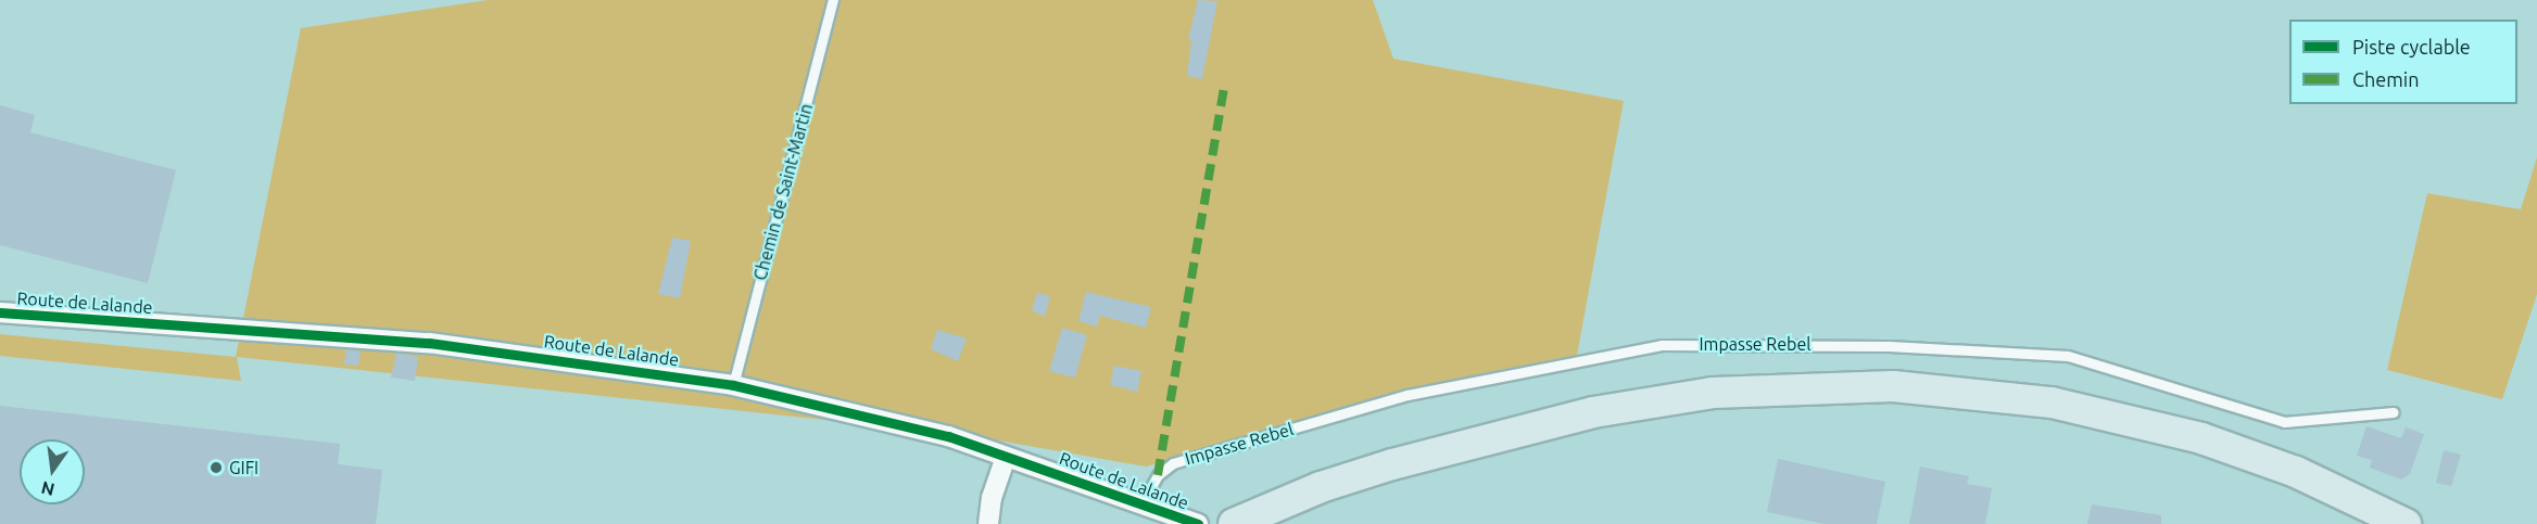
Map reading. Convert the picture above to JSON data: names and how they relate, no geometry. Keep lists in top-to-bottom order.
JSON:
{
  "streets": {
    "street": ["Route de Lalande"],
    "lane": ["Chemin de Saint-Martin", "Impasse Rebel"]
  },
  "crossings": [
    ["Chemin de Saint-Martin", "Route de Lalande"],
    ["Route de Lalande", "Impasse Rebel"]
  ],
  "places": ["GIFI"],
  "legend": ["Piste cyclable", "Chemin"],
  "north": "bottom"
}
